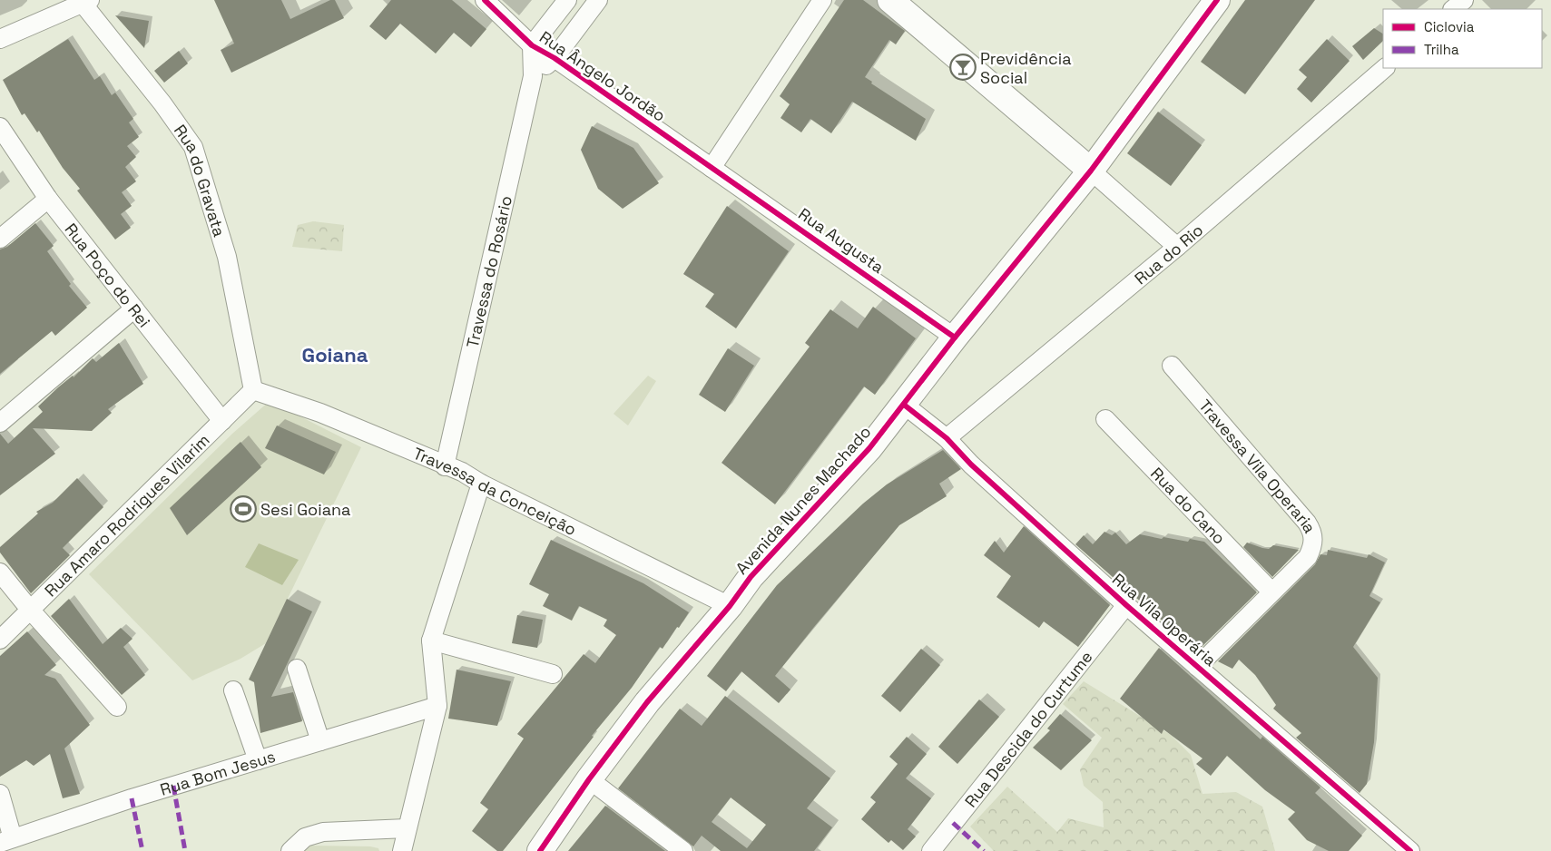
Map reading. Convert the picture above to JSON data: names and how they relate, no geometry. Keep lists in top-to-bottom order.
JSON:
{
  "streets": {
    "street": [
      "Rua Ângelo Jordão",
      "Rua do Gravata",
      "Rua Augusta",
      "Rua do Rio",
      "Travessa do Rosário",
      "Rua Poço do Rei",
      "Travessa Vila Operaria",
      "Travessa da Conceição",
      "Avenida Nunes Machado",
      "Rua do Cano",
      "Rua Amaro Rodrigues Vilarim",
      "Rua Vila Operária",
      "Rua Descida do Curtume",
      "Rua Bom Jesus"
    ]
  },
  "crossings": [
    ["Rua Ângelo Jordão", "Rua Augusta"],
    ["Rua Ângelo Jordão", "Travessa do Rosário"],
    ["Rua do Gravata", "Travessa da Conceição"],
    ["Rua do Gravata", "Rua Amaro Rodrigues Vilarim"],
    ["Rua Augusta", "Avenida Nunes Machado"],
    ["Rua do Rio", "Rua Vila Operária"],
    ["Travessa do Rosário", "Travessa da Conceição"],
    ["Rua Poço do Rei", "Rua Amaro Rodrigues Vilarim"],
    ["Travessa Vila Operaria", "Rua do Cano"],
    ["Travessa Vila Operaria", "Rua Vila Operária"],
    ["Travessa da Conceição", "Avenida Nunes Machado"],
    ["Travessa da Conceição", "Rua Amaro Rodrigues Vilarim"],
    ["Avenida Nunes Machado", "Rua Vila Operária"],
    ["Rua Vila Operária", "Rua Descida do Curtume"]
  ],
  "districts": ["Goiana"],
  "places": {
    "bar": ["Previdência Social"],
    "sports": ["Sesi Goiana"]
  },
  "legend": ["Ciclovia", "Trilha"]
}
